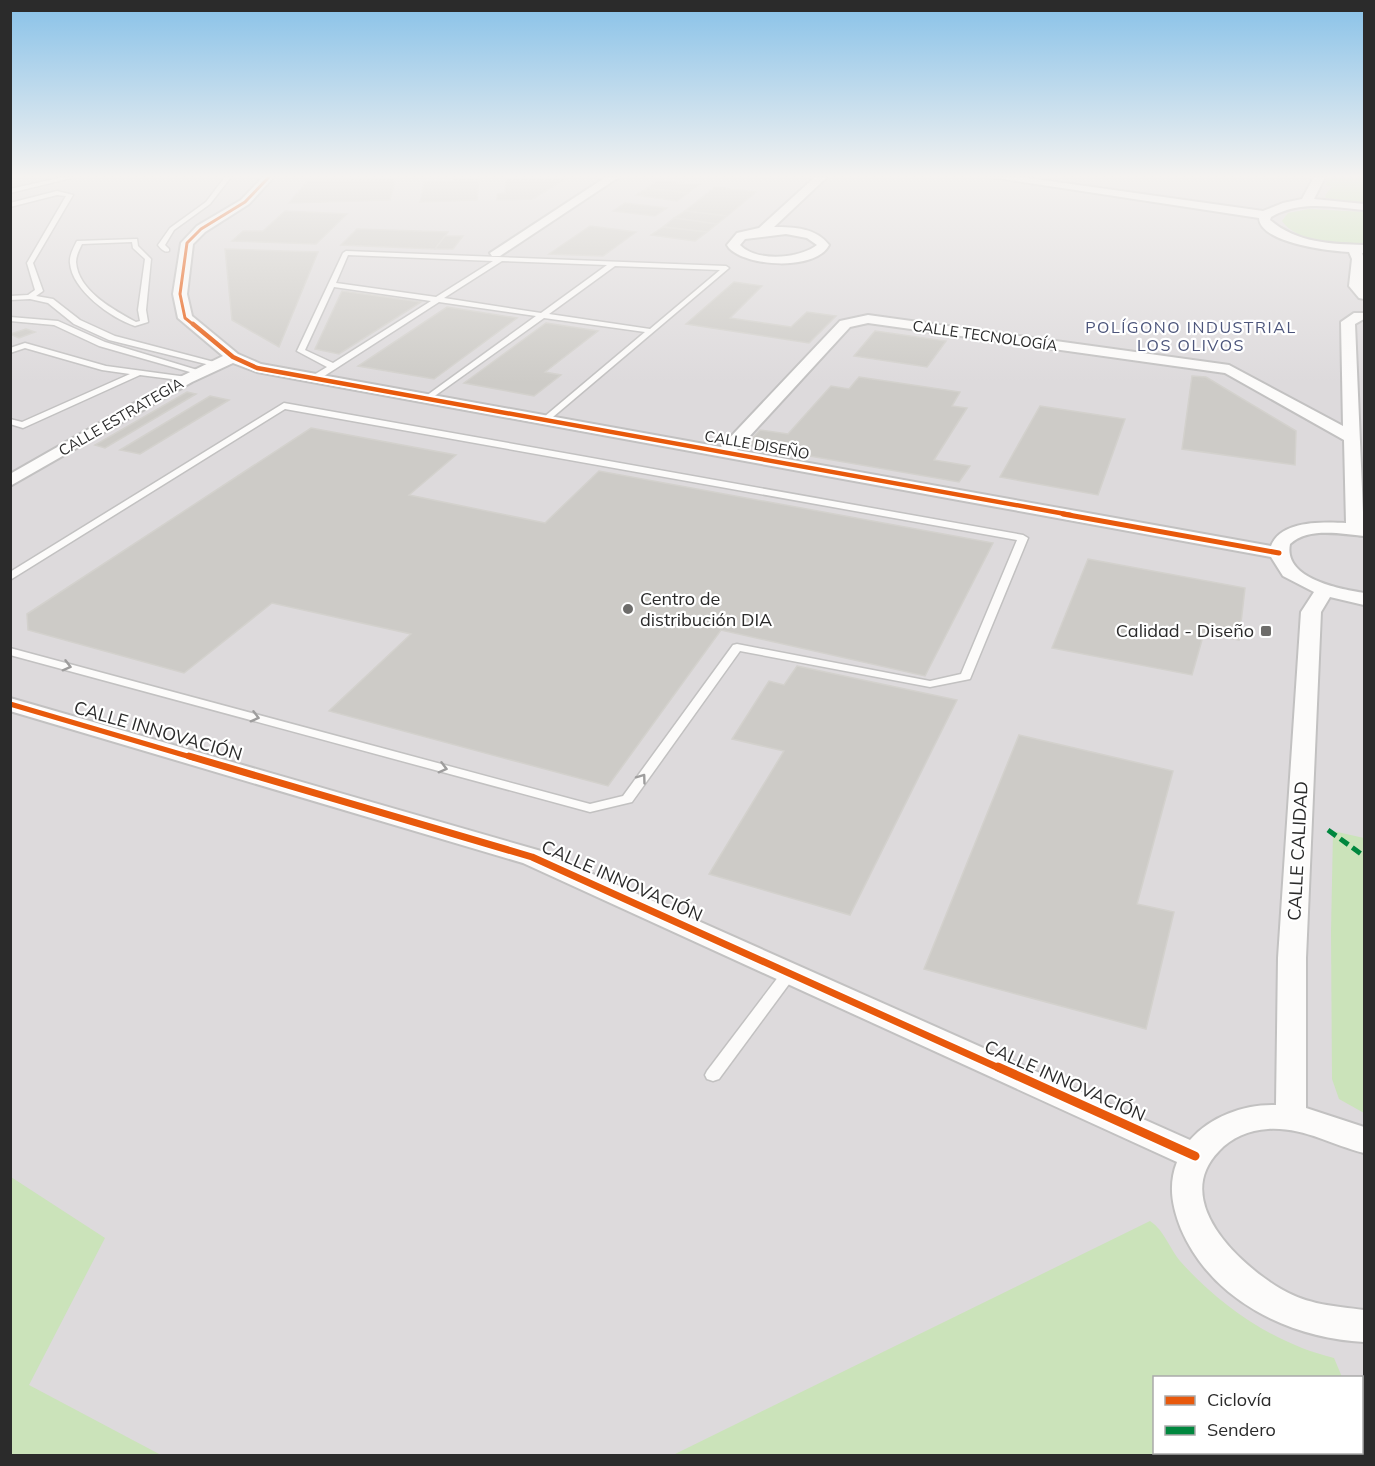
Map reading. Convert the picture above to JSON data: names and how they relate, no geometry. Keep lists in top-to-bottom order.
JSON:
{
  "streets": {
    "street": [
      "CALLE TECNOLOGÍA",
      "CALLE ESTRATEGIA",
      "CALLE DISEÑO",
      "CALLE INNOVACIÓN",
      "CALLE CALIDAD"
    ]
  },
  "crossings": [
    ["CALLE TECNOLOGÍA", "CALLE DISEÑO"],
    ["CALLE ESTRATEGIA", "CALLE DISEÑO"]
  ],
  "districts": ["POLÍGONO INDUSTRIAL LOS OLIVOS"],
  "places": {
    "other": ["Centro de distribución DIA"],
    "transit": ["Calidad - Diseño"]
  },
  "legend": ["Ciclovía", "Sendero"]
}
